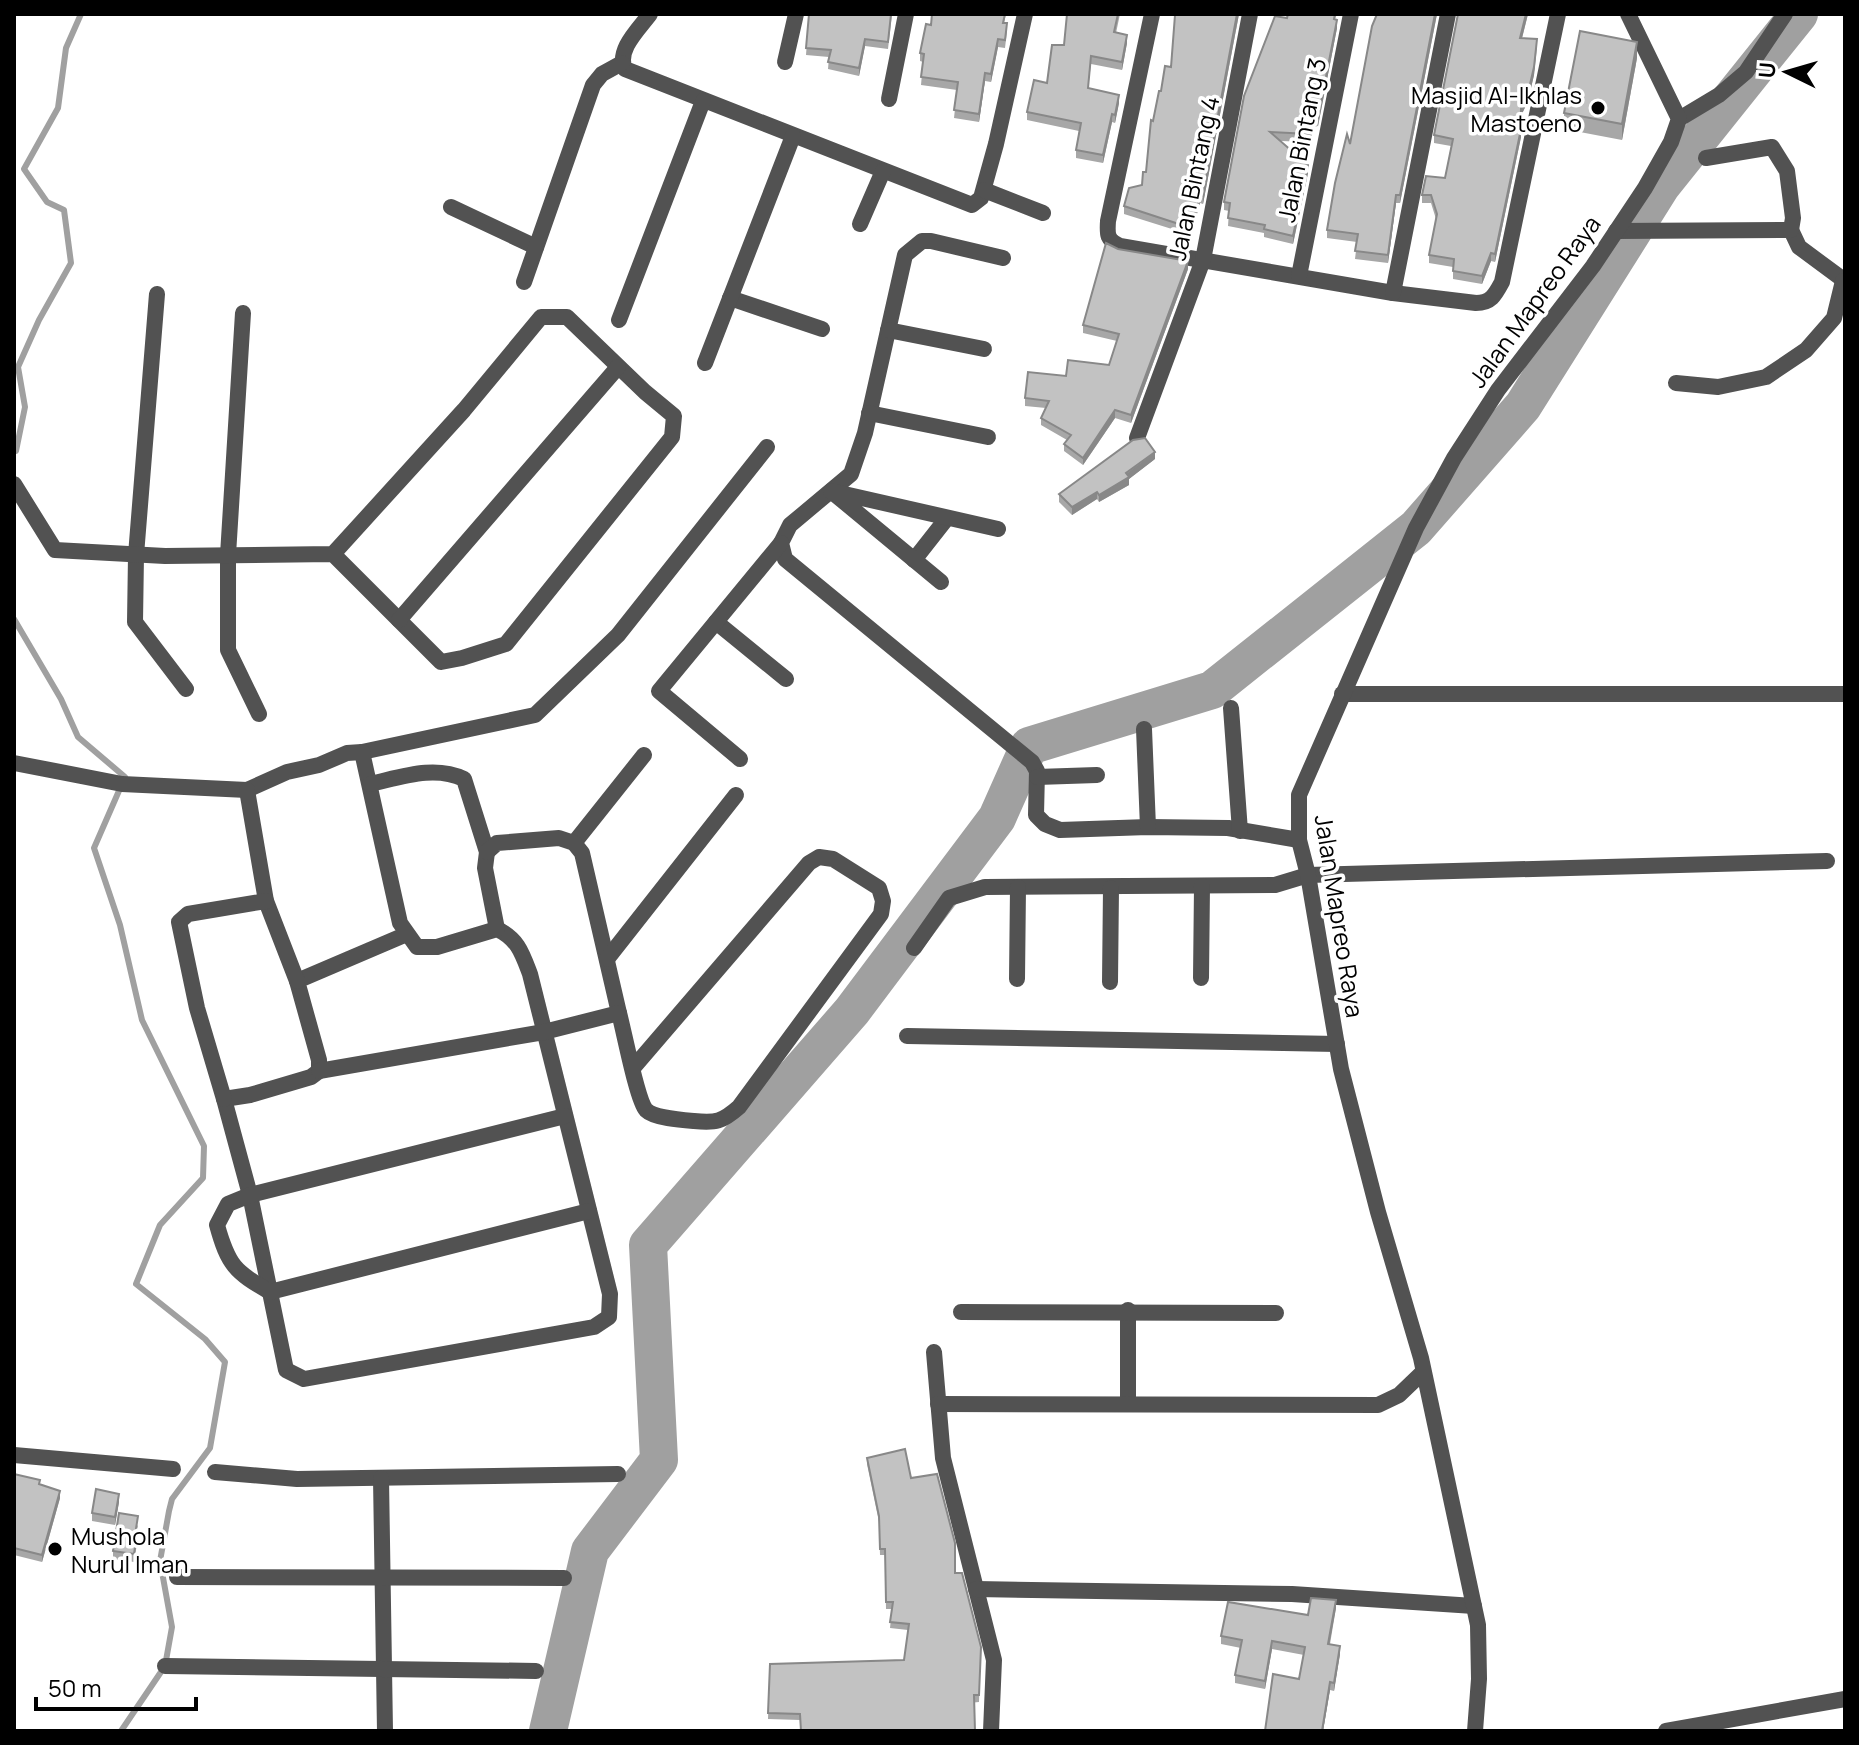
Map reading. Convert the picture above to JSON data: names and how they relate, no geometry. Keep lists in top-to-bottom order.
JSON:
{
  "streets": {
    "street": ["Jalan Bintang 3", "Jalan Bintang 4", "Jalan Mapreo Raya"]
  },
  "places": ["Masjid Al-Ikhlas Mastoeno", "Mushola Nurul Iman"],
  "scale_bar": "50 m",
  "north": "left"
}
